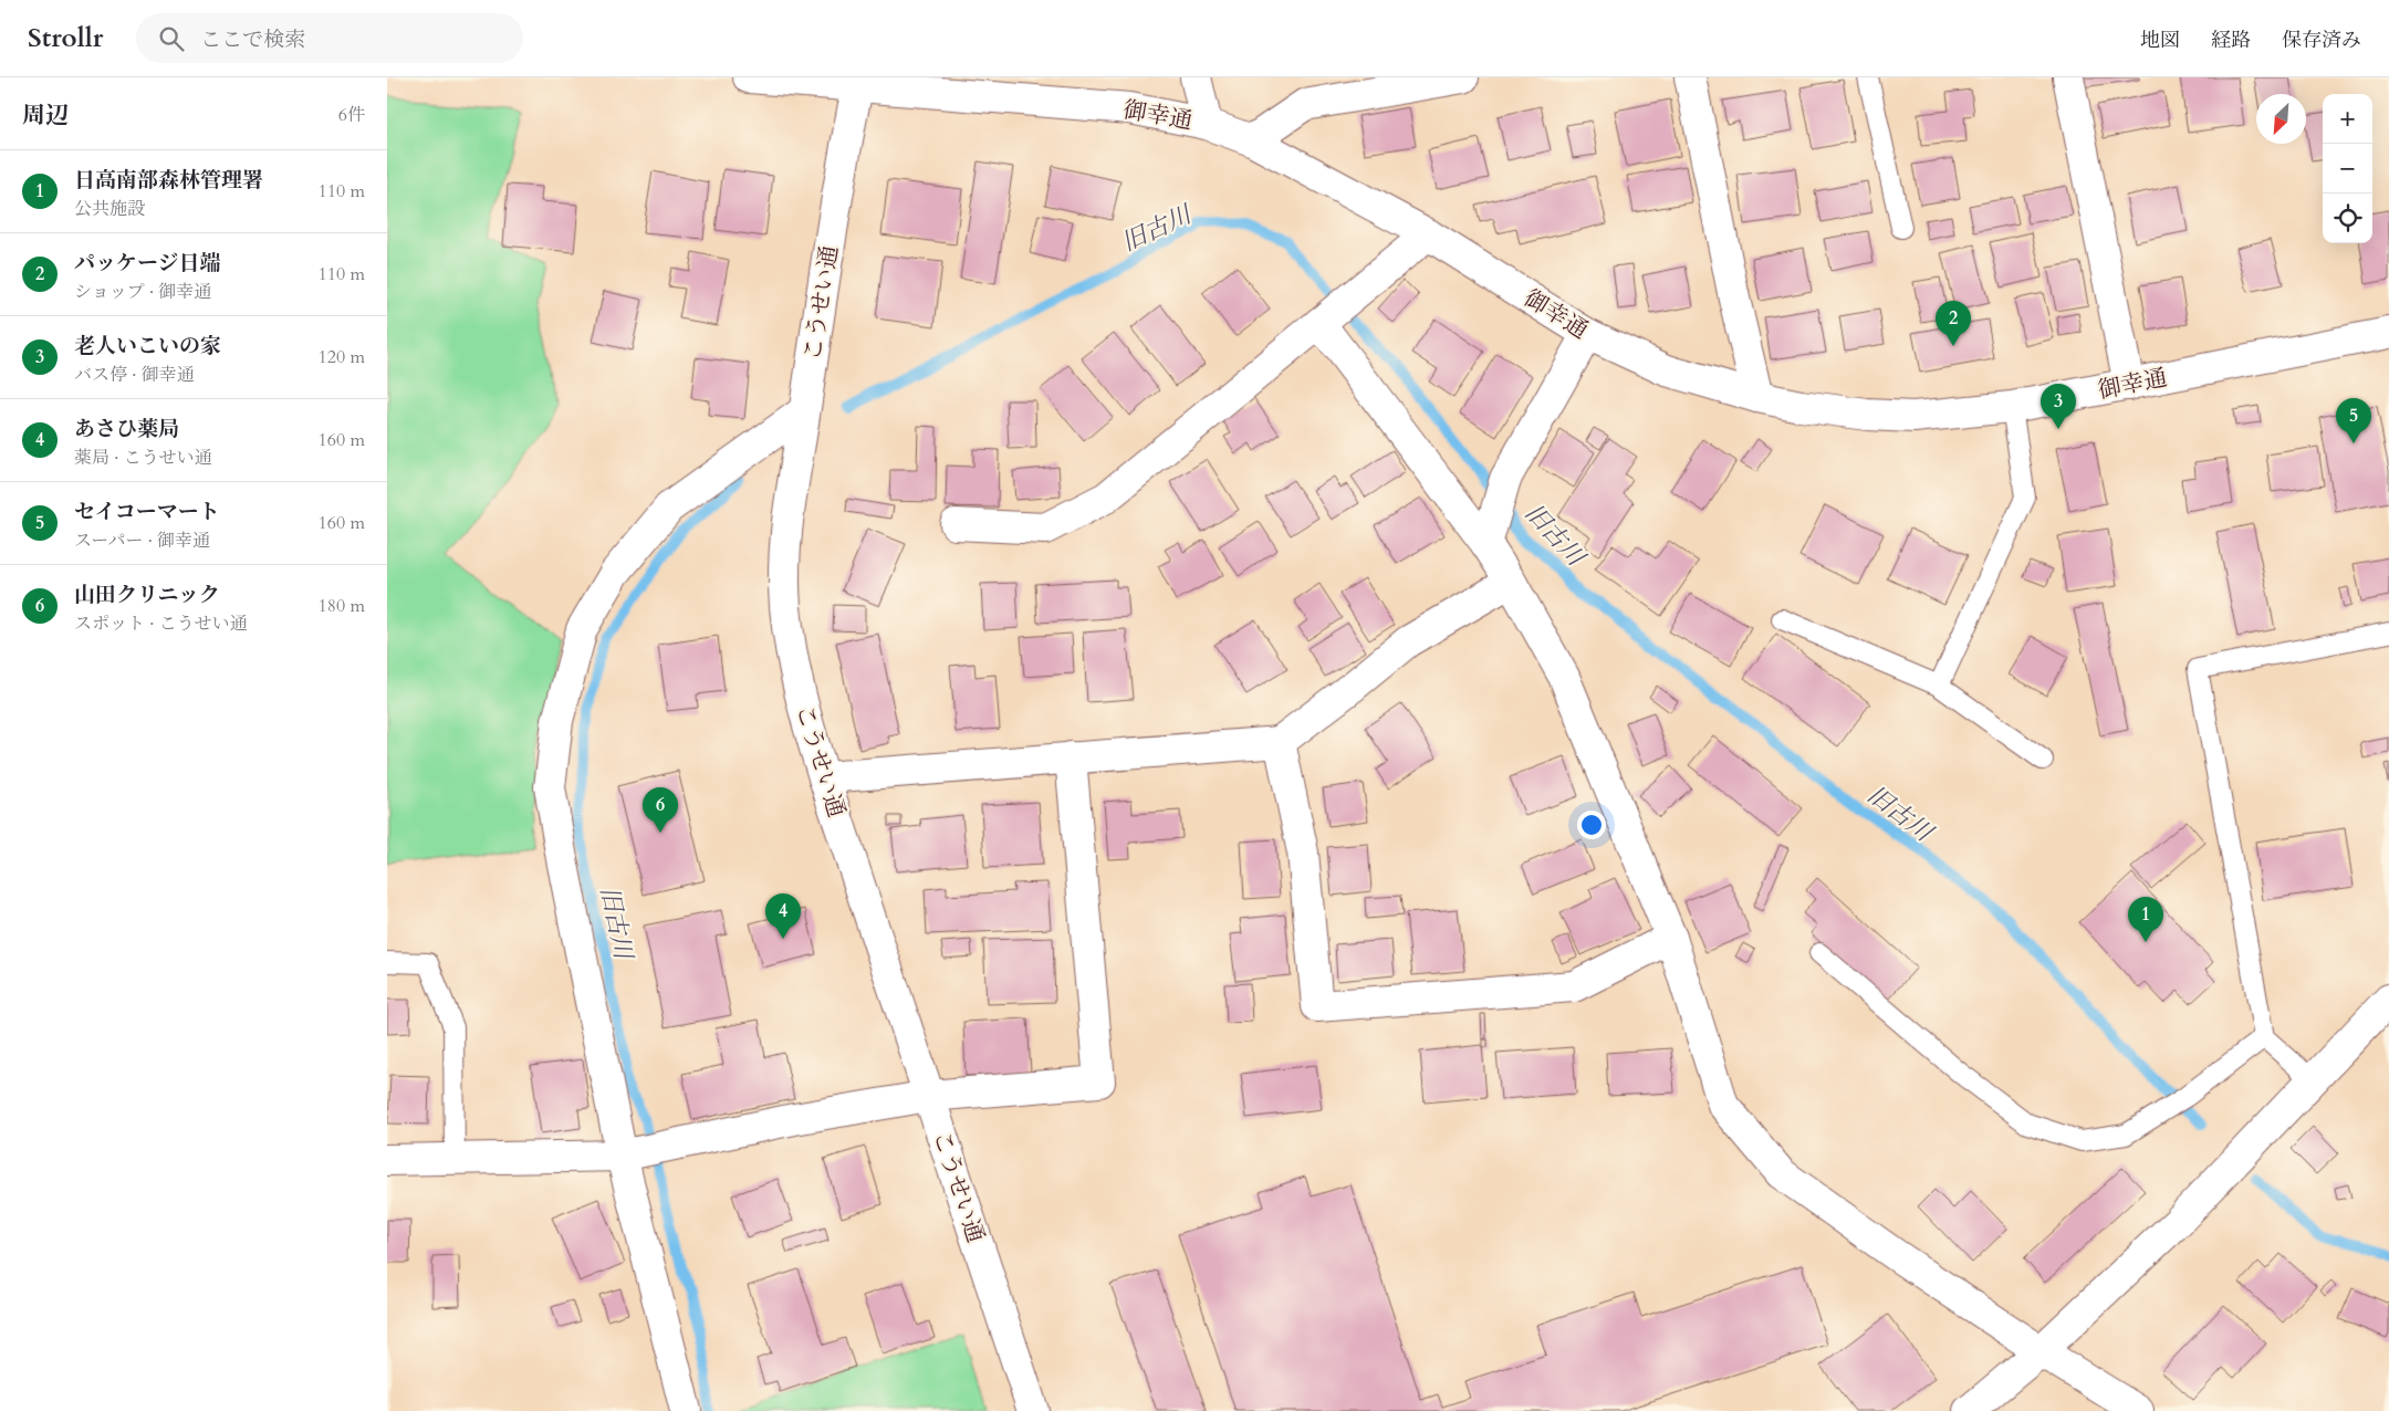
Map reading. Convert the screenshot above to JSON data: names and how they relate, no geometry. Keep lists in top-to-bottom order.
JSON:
{
  "streets": {
    "street": ["御幸通", "こうせい通"]
  },
  "crossings": [
    ["御幸通", "こうせい通"]
  ],
  "water": ["旧古川"],
  "north": "bottom left",
  "page": {
    "header": "Strollr",
    "search": "ここで検索",
    "nav": ["地図", "経路", "保存済み"],
    "heading": ["周辺", "6件"],
    "map_buttons": ["+", "−"],
    "list": [
      {
        "mark": "1",
        "name": "日高南部森林管理署",
        "note": "公共施設",
        "value": "110 m"
      },
      {
        "mark": "2",
        "name": "パッケージ日端",
        "note": "ショップ · 御幸通",
        "value": "110 m"
      },
      {
        "mark": "3",
        "name": "老人いこいの家",
        "note": "バス停 · 御幸通",
        "value": "120 m"
      },
      {
        "mark": "4",
        "name": "あさひ薬局",
        "note": "薬局 · こうせい通",
        "value": "160 m"
      },
      {
        "mark": "5",
        "name": "セイコーマート",
        "note": "スーパー · 御幸通",
        "value": "160 m"
      },
      {
        "mark": "6",
        "name": "山田クリニック",
        "note": "スポット · こうせい通",
        "value": "180 m"
      }
    ],
    "pins": [
      "2",
      "3",
      "5",
      "6",
      "4",
      "1"
    ]
  }
}
